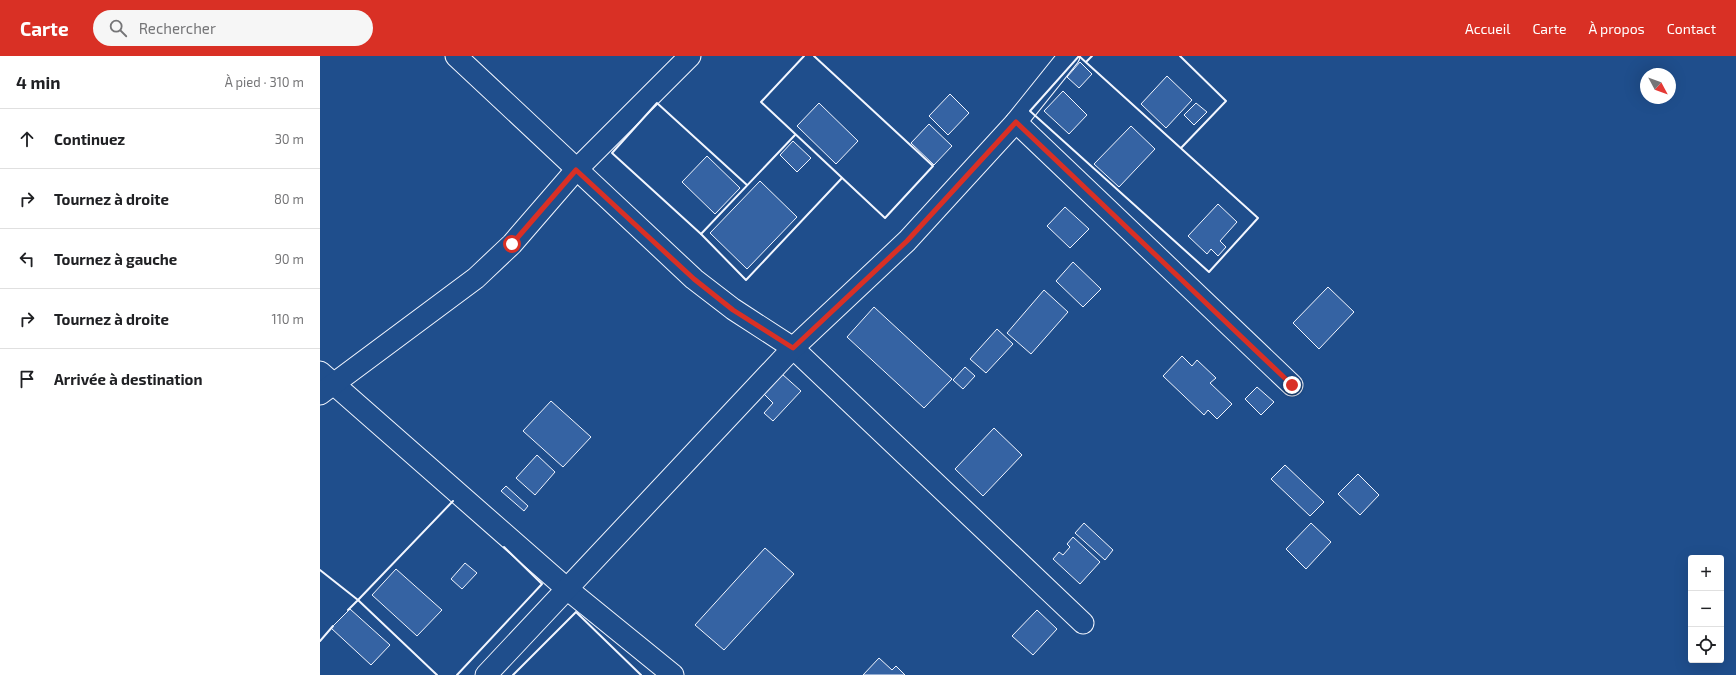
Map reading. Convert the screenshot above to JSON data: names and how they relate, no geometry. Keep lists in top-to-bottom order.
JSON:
{
  "north": "bottom right",
  "page": {
    "header": "Carte",
    "search": "Rechercher",
    "nav": [
      "Accueil",
      "Carte",
      "À propos",
      "Contact"
    ],
    "heading": ["4 min", "À pied · 310 m"],
    "list": [
      ["Continuez", "30 m"],
      ["Tournez à droite", "80 m"],
      ["Tournez à gauche", "90 m"],
      ["Tournez à droite", "110 m"],
      "Arrivée à destination"
    ],
    "map_buttons": ["+", "−"]
  }
}
